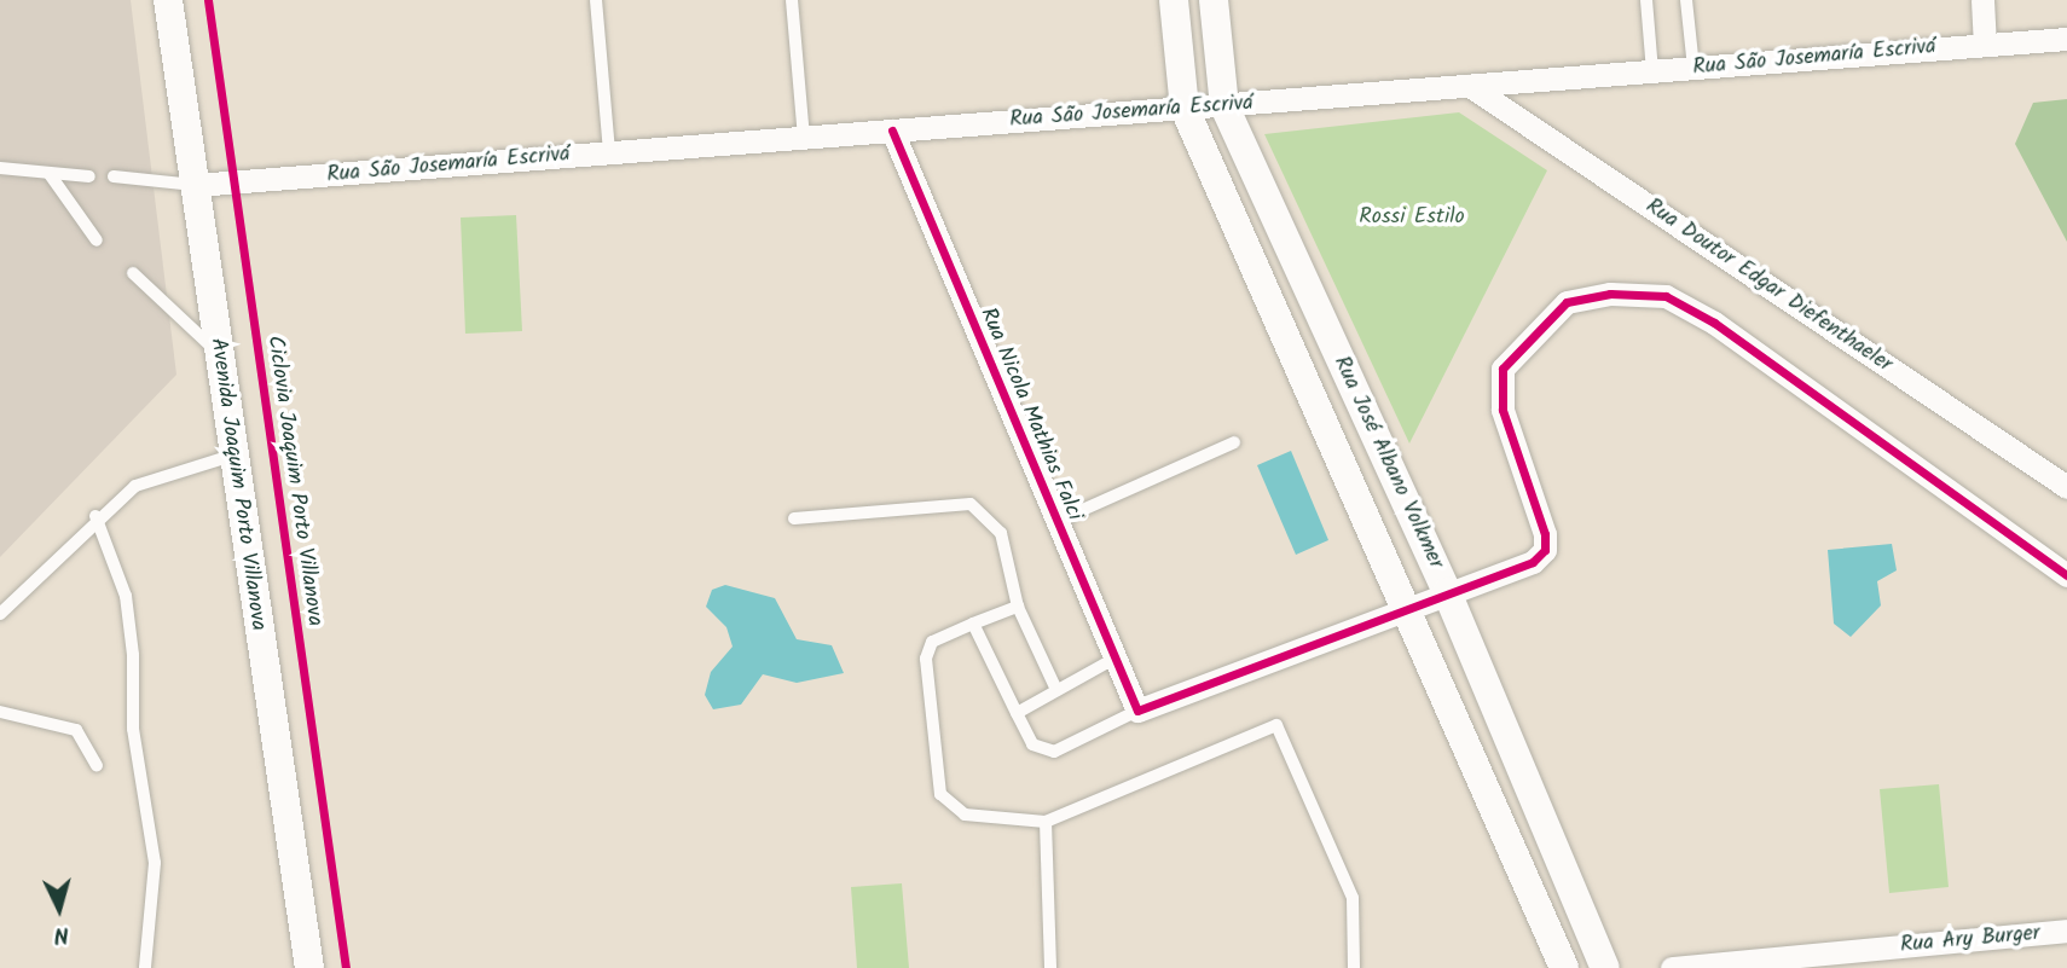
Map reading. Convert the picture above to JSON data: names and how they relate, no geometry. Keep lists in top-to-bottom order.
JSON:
{
  "streets": {
    "street": [
      "Rua São Josemaría Escrivá",
      "Rua Doutor Edgar Diefenthaeler",
      "Rua Nicola Mathias Falci",
      "Rua José Albano Volkmer",
      "Avenida Joaquim Porto Villanova",
      "Rua Ary Burger"
    ],
    "cycle path": ["Ciclovia Joaquim Porto Villanova"]
  },
  "crossings": [
    ["Rua São Josemaría Escrivá", "Rua Doutor Edgar Diefenthaeler"],
    ["Rua São Josemaría Escrivá", "Rua Nicola Mathias Falci"],
    ["Rua São Josemaría Escrivá", "Rua José Albano Volkmer"],
    ["Rua São Josemaría Escrivá", "Avenida Joaquim Porto Villanova"]
  ],
  "parks": ["Rossi Estilo"],
  "north": "bottom"
}
